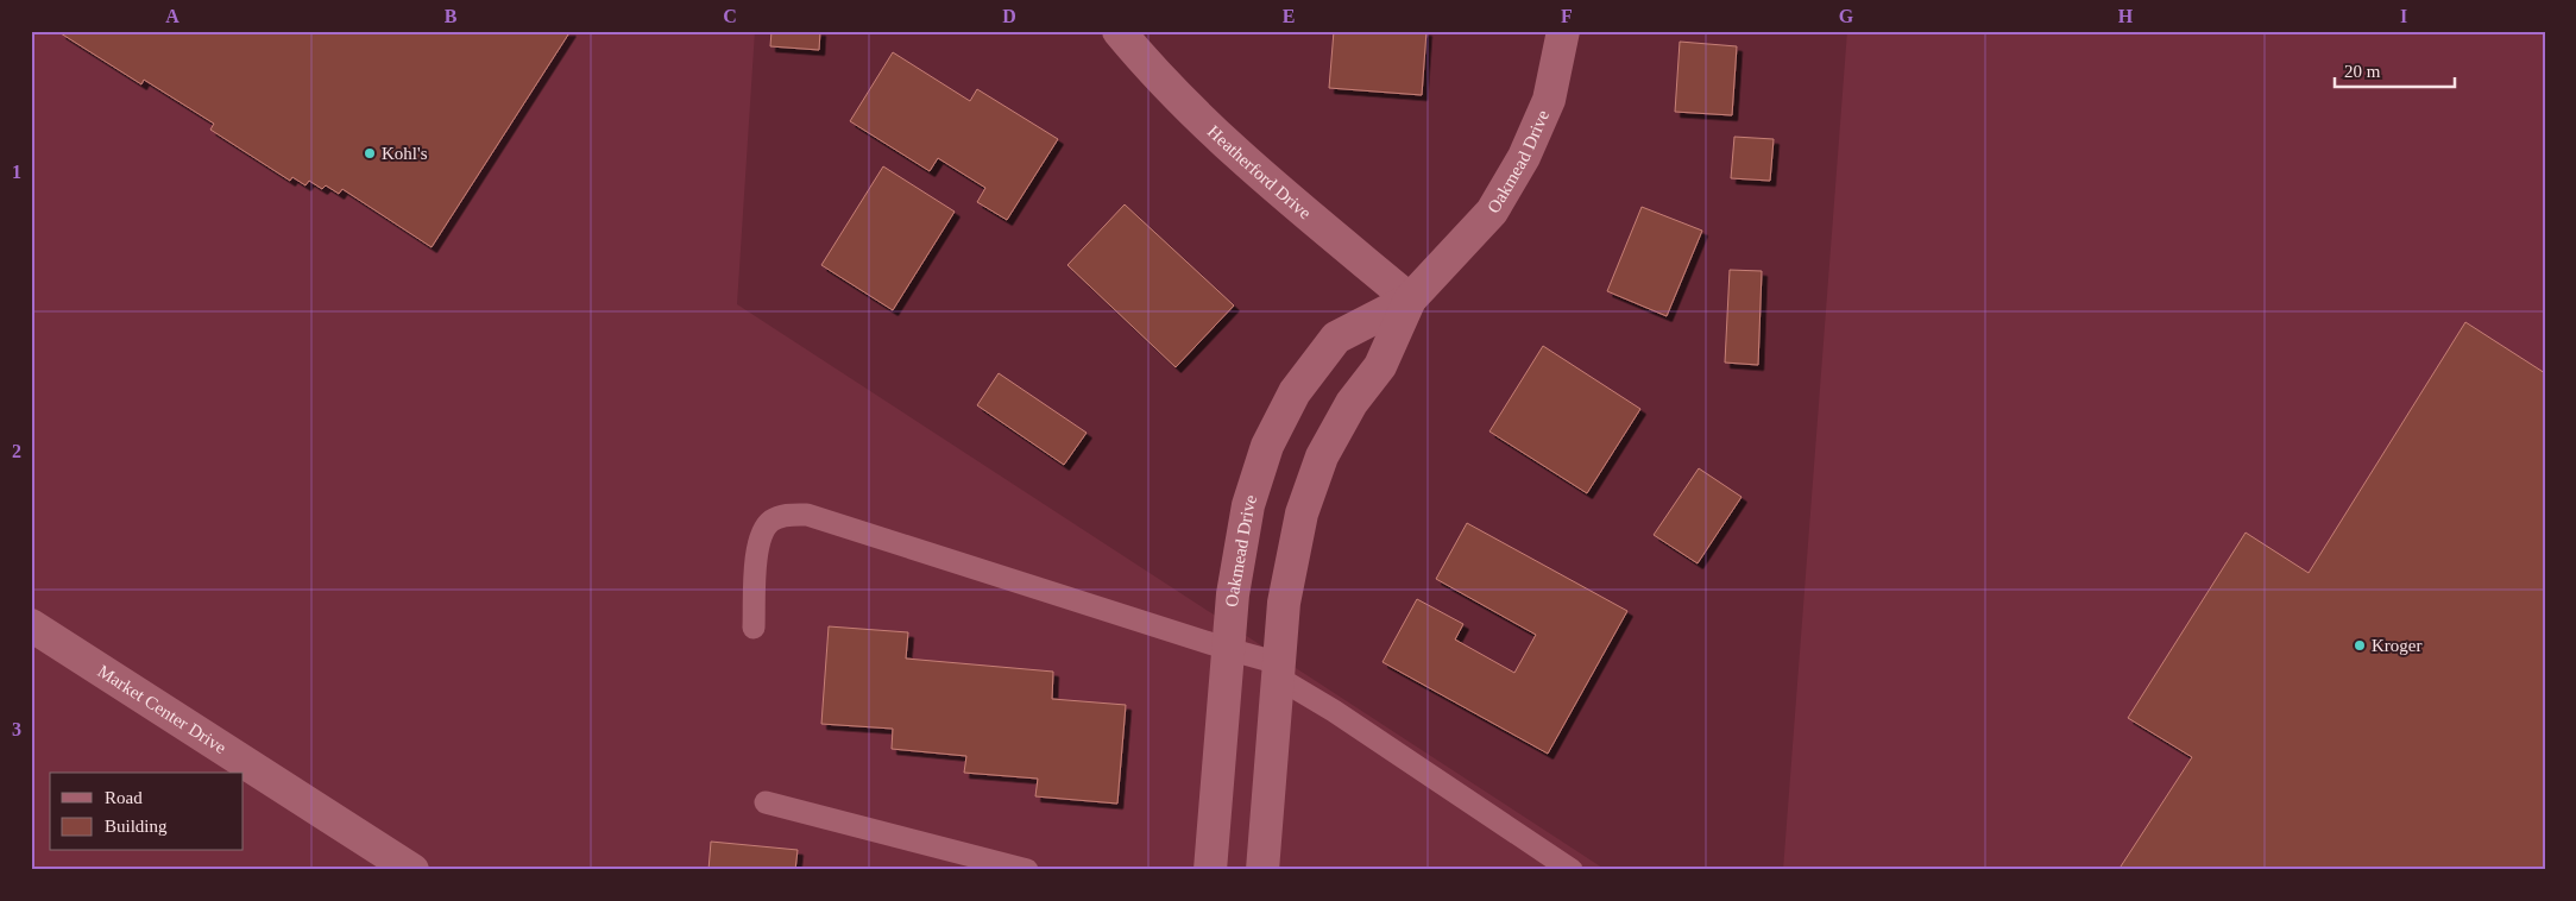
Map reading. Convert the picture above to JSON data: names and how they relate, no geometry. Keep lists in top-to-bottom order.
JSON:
{
  "streets": {
    "street": ["Oakmead Drive", "Heatherford Drive", "Market Center Drive"]
  },
  "crossings": [
    ["Oakmead Drive", "Heatherford Drive"]
  ],
  "places": ["Kohl's", "Kroger"],
  "legend": ["Road", "Building"],
  "scale_bar": "20 m",
  "grid": {
    "columns": [
      "A",
      "B",
      "C",
      "D",
      "E",
      "F",
      "G",
      "H",
      "I"
    ],
    "rows": ["1", "2", "3"]
  }
}
